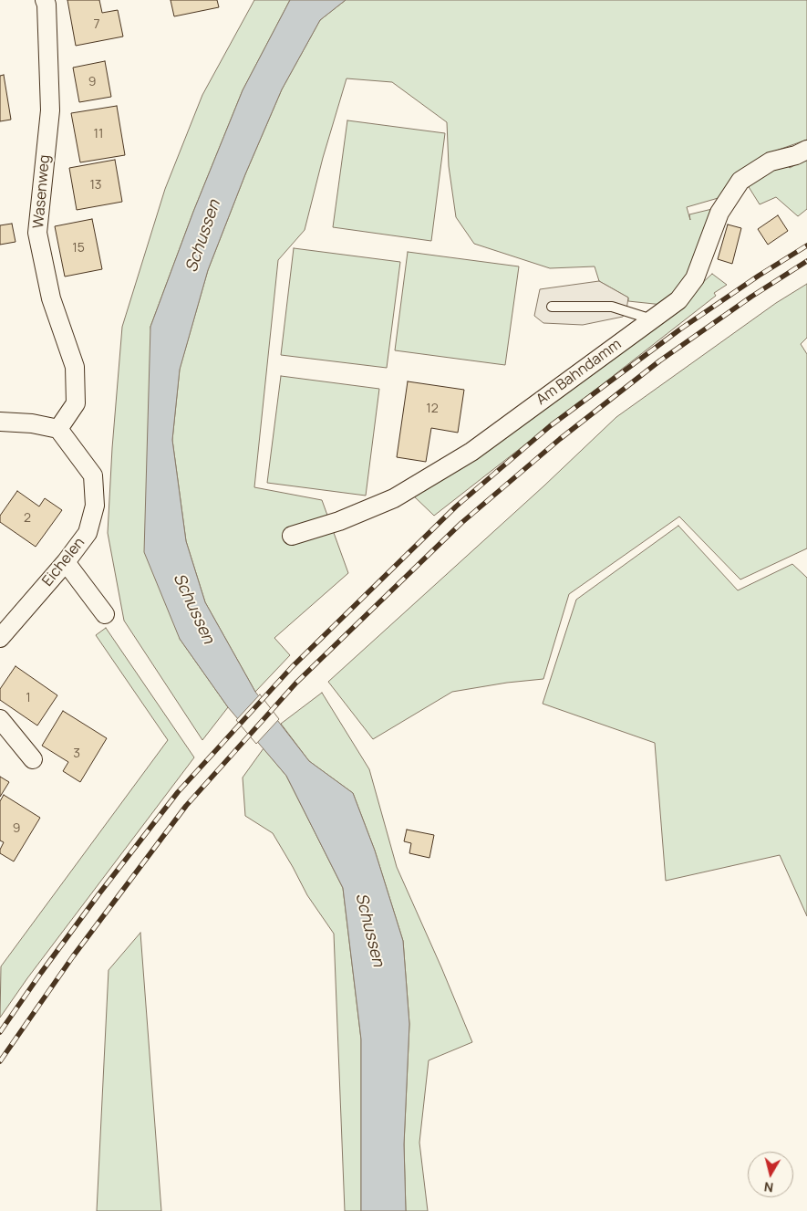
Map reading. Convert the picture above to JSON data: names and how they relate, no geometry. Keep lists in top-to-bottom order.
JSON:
{
  "streets": {
    "street": ["Wasenweg", "Am Bahndamm", "Eichelen"]
  },
  "crossings": [
    ["Wasenweg", "Eichelen"]
  ],
  "water": ["Schussen"],
  "house_numbers": [
    "7",
    "9",
    "11",
    "13",
    "15",
    "12",
    "2",
    "1",
    "3",
    "9"
  ],
  "north": "bottom"
}
